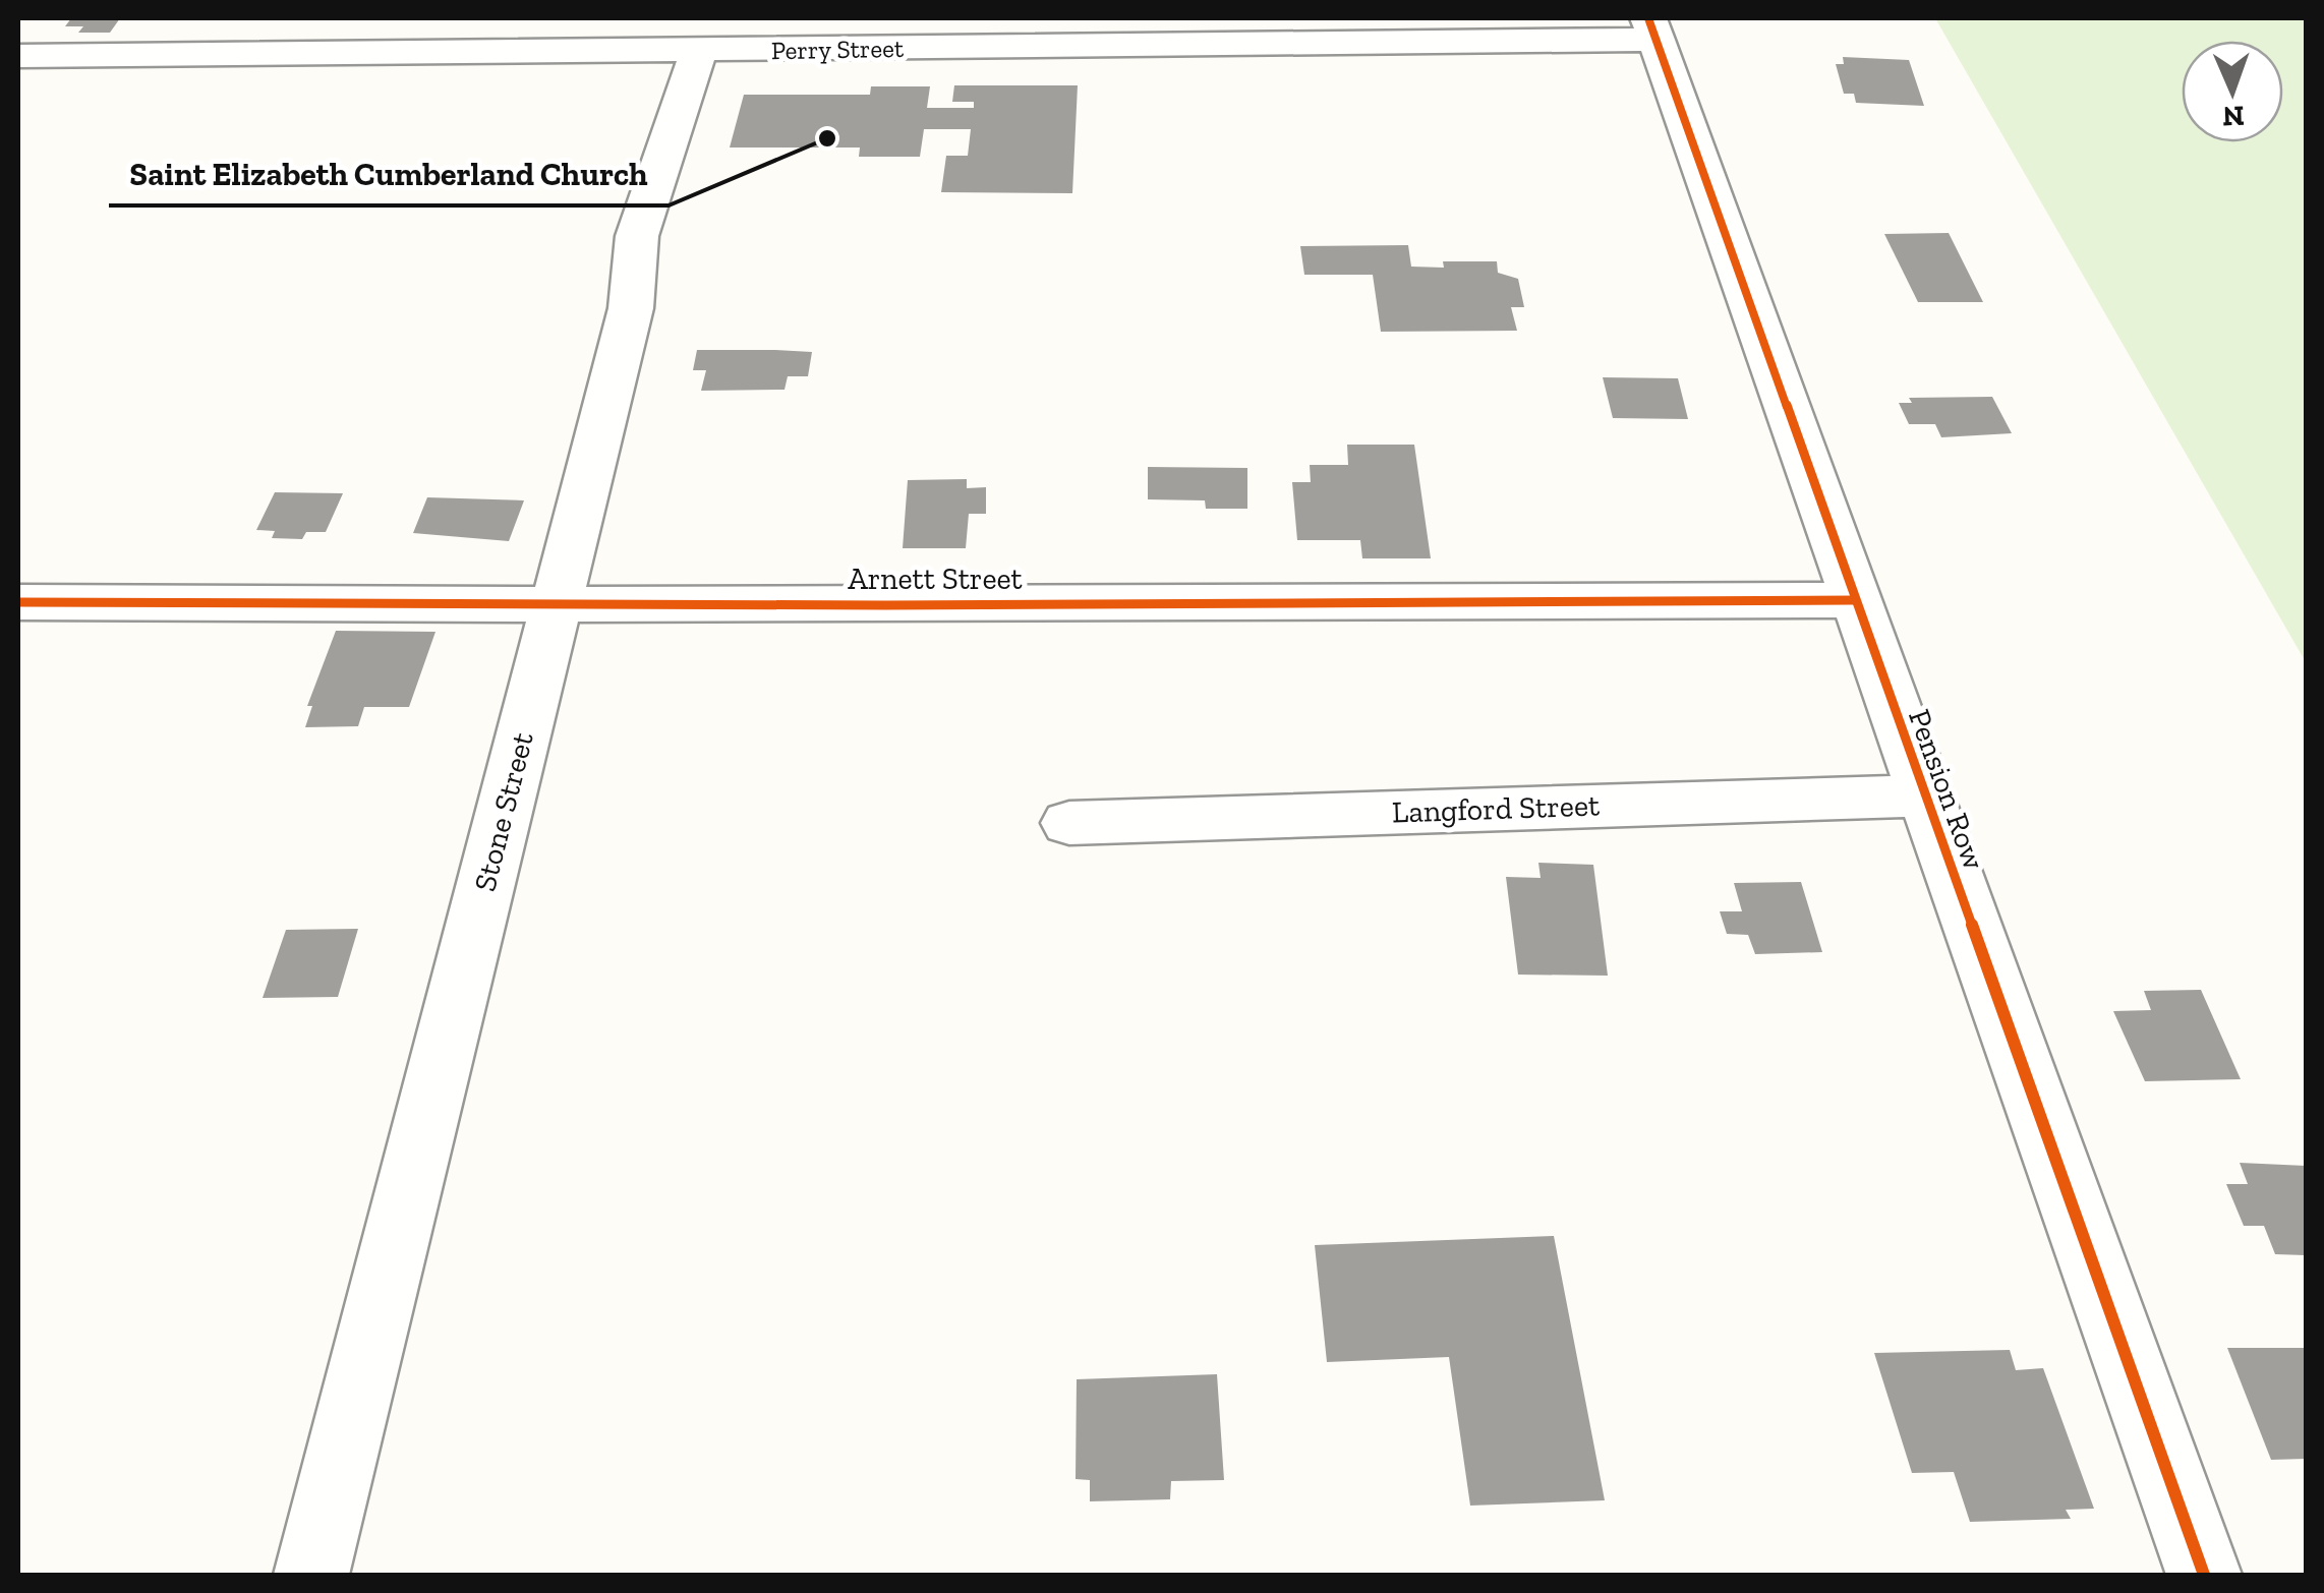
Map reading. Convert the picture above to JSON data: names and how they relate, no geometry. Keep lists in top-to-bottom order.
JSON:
{
  "streets": {
    "street": [
      "Perry Street",
      "Arnett Street",
      "Pension Row",
      "Langford Street",
      "Stone Street"
    ]
  },
  "crossings": [
    ["Perry Street", "Pension Row"],
    ["Perry Street", "Stone Street"],
    ["Arnett Street", "Pension Row"],
    ["Arnett Street", "Stone Street"],
    ["Pension Row", "Langford Street"]
  ],
  "places": ["Saint Elizabeth Cumberland Church"],
  "north": "bottom"
}
